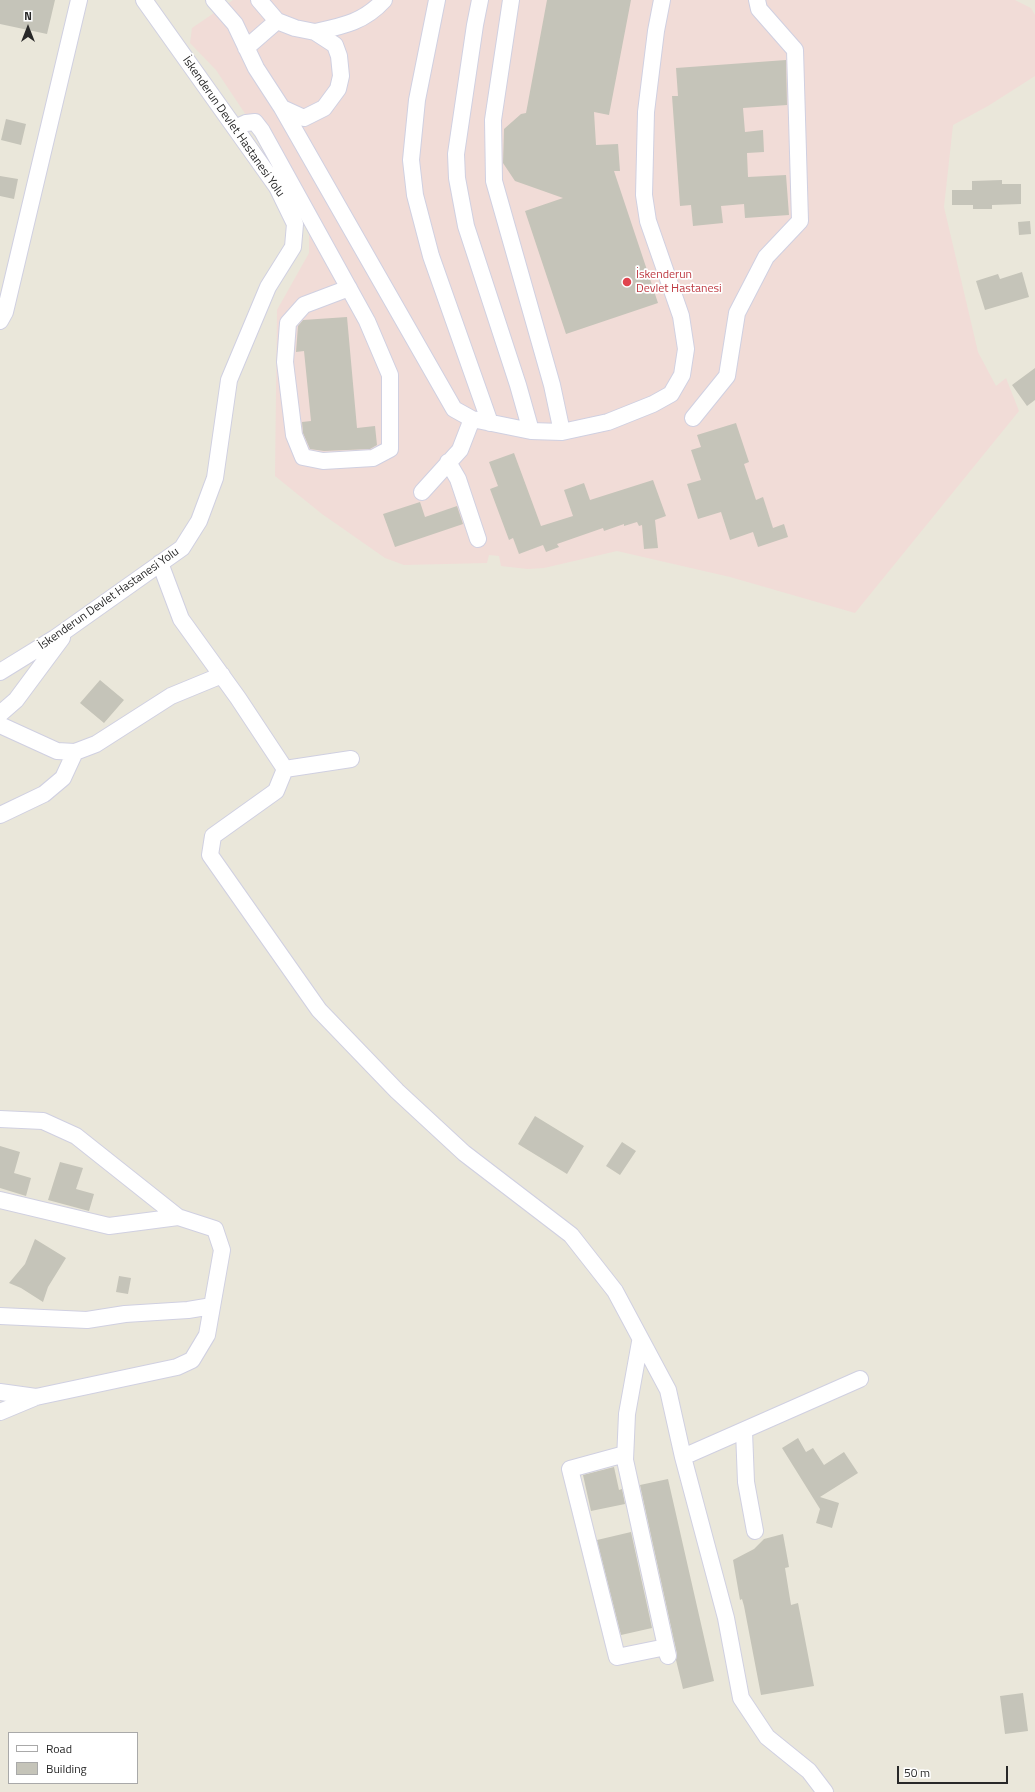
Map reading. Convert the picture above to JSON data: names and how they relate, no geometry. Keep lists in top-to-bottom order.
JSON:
{
  "streets": {
    "street": ["İskenderun Devlet Hastanesi Yolu"]
  },
  "places": ["İskenderun Devlet Hastanesi"],
  "legend": ["Road", "Building"],
  "scale_bar": "50 m",
  "north": "top"
}
